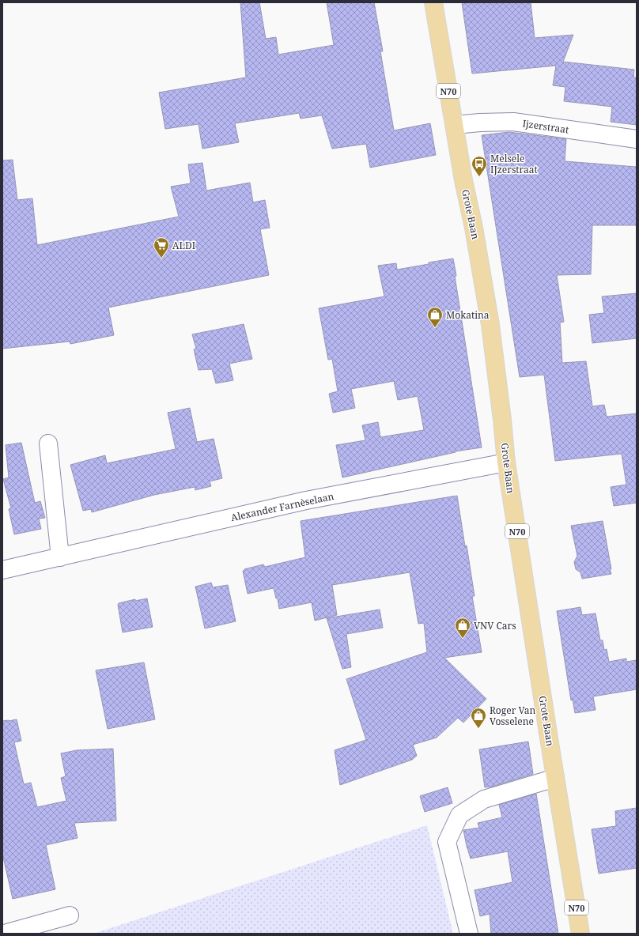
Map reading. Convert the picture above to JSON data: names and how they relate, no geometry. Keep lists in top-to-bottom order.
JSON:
{
  "streets": {
    "main road": ["N70", "Grote Baan"],
    "street": ["Ijzerstraat", "Alexander Farnèselaan"]
  },
  "crossings": [
    ["Ijzerstraat", "Grote Baan"],
    ["Grote Baan", "Alexander Farnèselaan"]
  ],
  "places": {
    "bus stop": ["Melsele IJzerstraat"],
    "supermarket": ["ALDI"],
    "shop": ["Mokatina", "VNV Cars", "Roger Van Vosselene"]
  }
}
